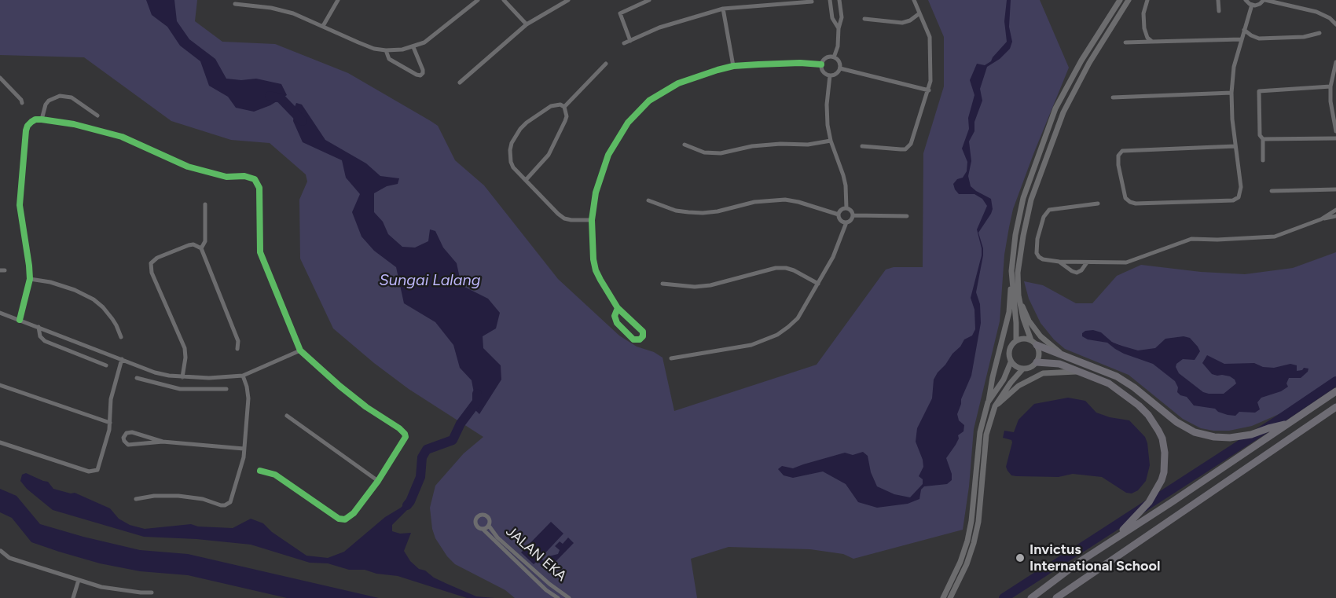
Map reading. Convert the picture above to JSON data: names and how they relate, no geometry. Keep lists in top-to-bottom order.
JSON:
{
  "streets": {
    "street": ["JALAN EKA"]
  },
  "water": ["Sungai Lalang"],
  "places": ["Invictus International School"]
}
